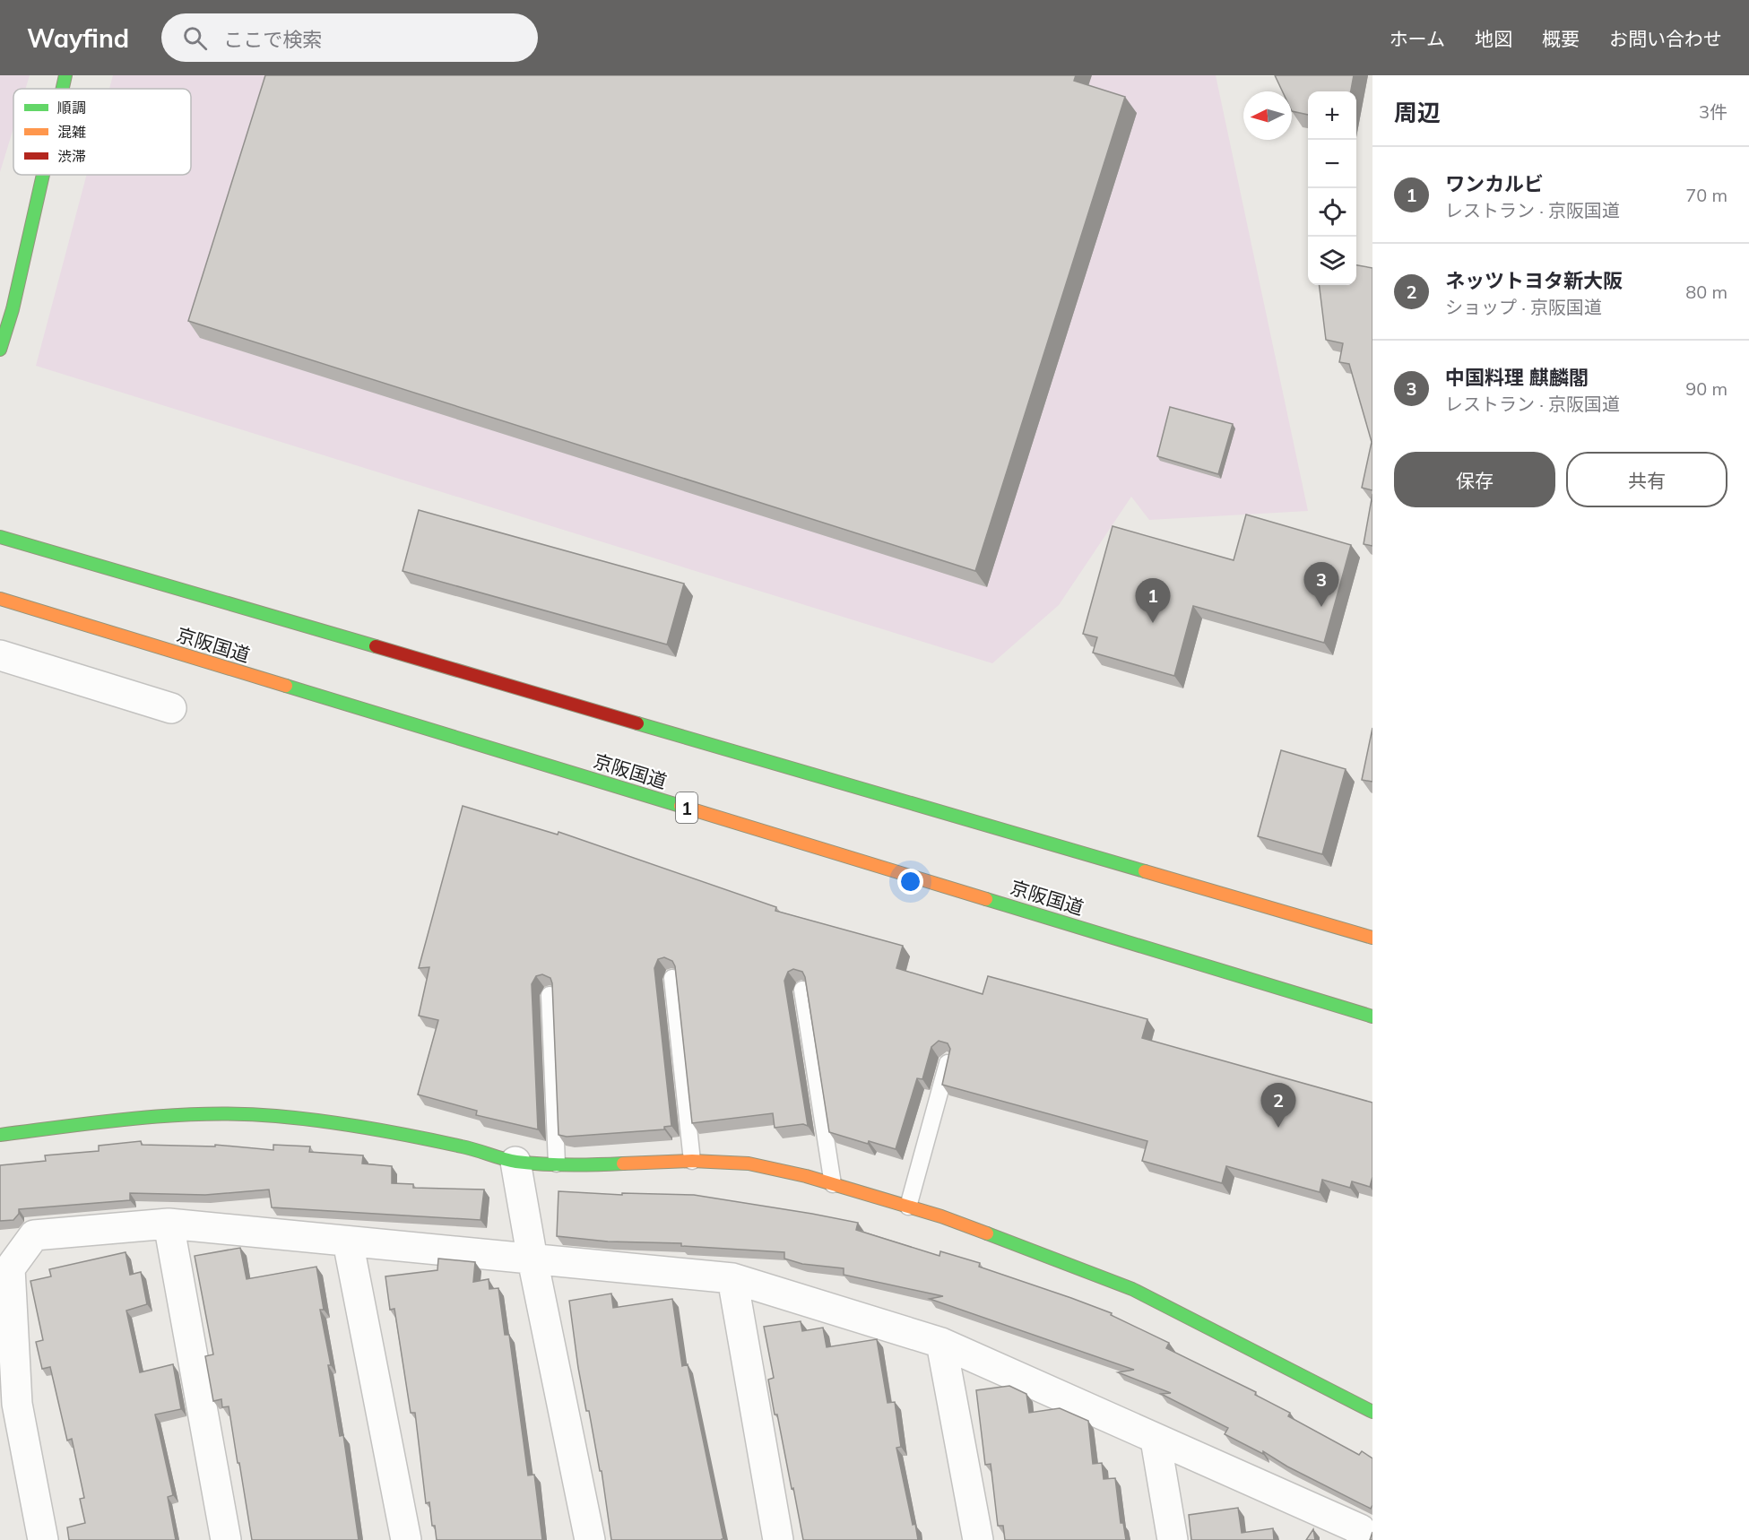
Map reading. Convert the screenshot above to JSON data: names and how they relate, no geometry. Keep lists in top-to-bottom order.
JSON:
{
  "streets": {
    "main road": ["京阪国道", "1"]
  },
  "legend": ["順調", "混雑", "渋滞"],
  "north": "left",
  "page": {
    "header": "Wayfind",
    "search": "ここで検索",
    "nav": [
      "ホーム",
      "地図",
      "概要",
      "お問い合わせ"
    ],
    "heading": ["周辺", "3件"],
    "map_buttons": ["+", "−"],
    "list": [
      {
        "mark": "1",
        "name": "ワンカルビ",
        "note": "レストラン · 京阪国道",
        "value": "70 m"
      },
      {
        "mark": "2",
        "name": "ネッツトヨタ新大阪",
        "note": "ショップ · 京阪国道",
        "value": "80 m"
      },
      {
        "mark": "3",
        "name": "中国料理 麒麟閣",
        "note": "レストラン · 京阪国道",
        "value": "90 m"
      }
    ],
    "buttons": ["保存", "共有"],
    "pins": ["3", "1", "2"]
  }
}
